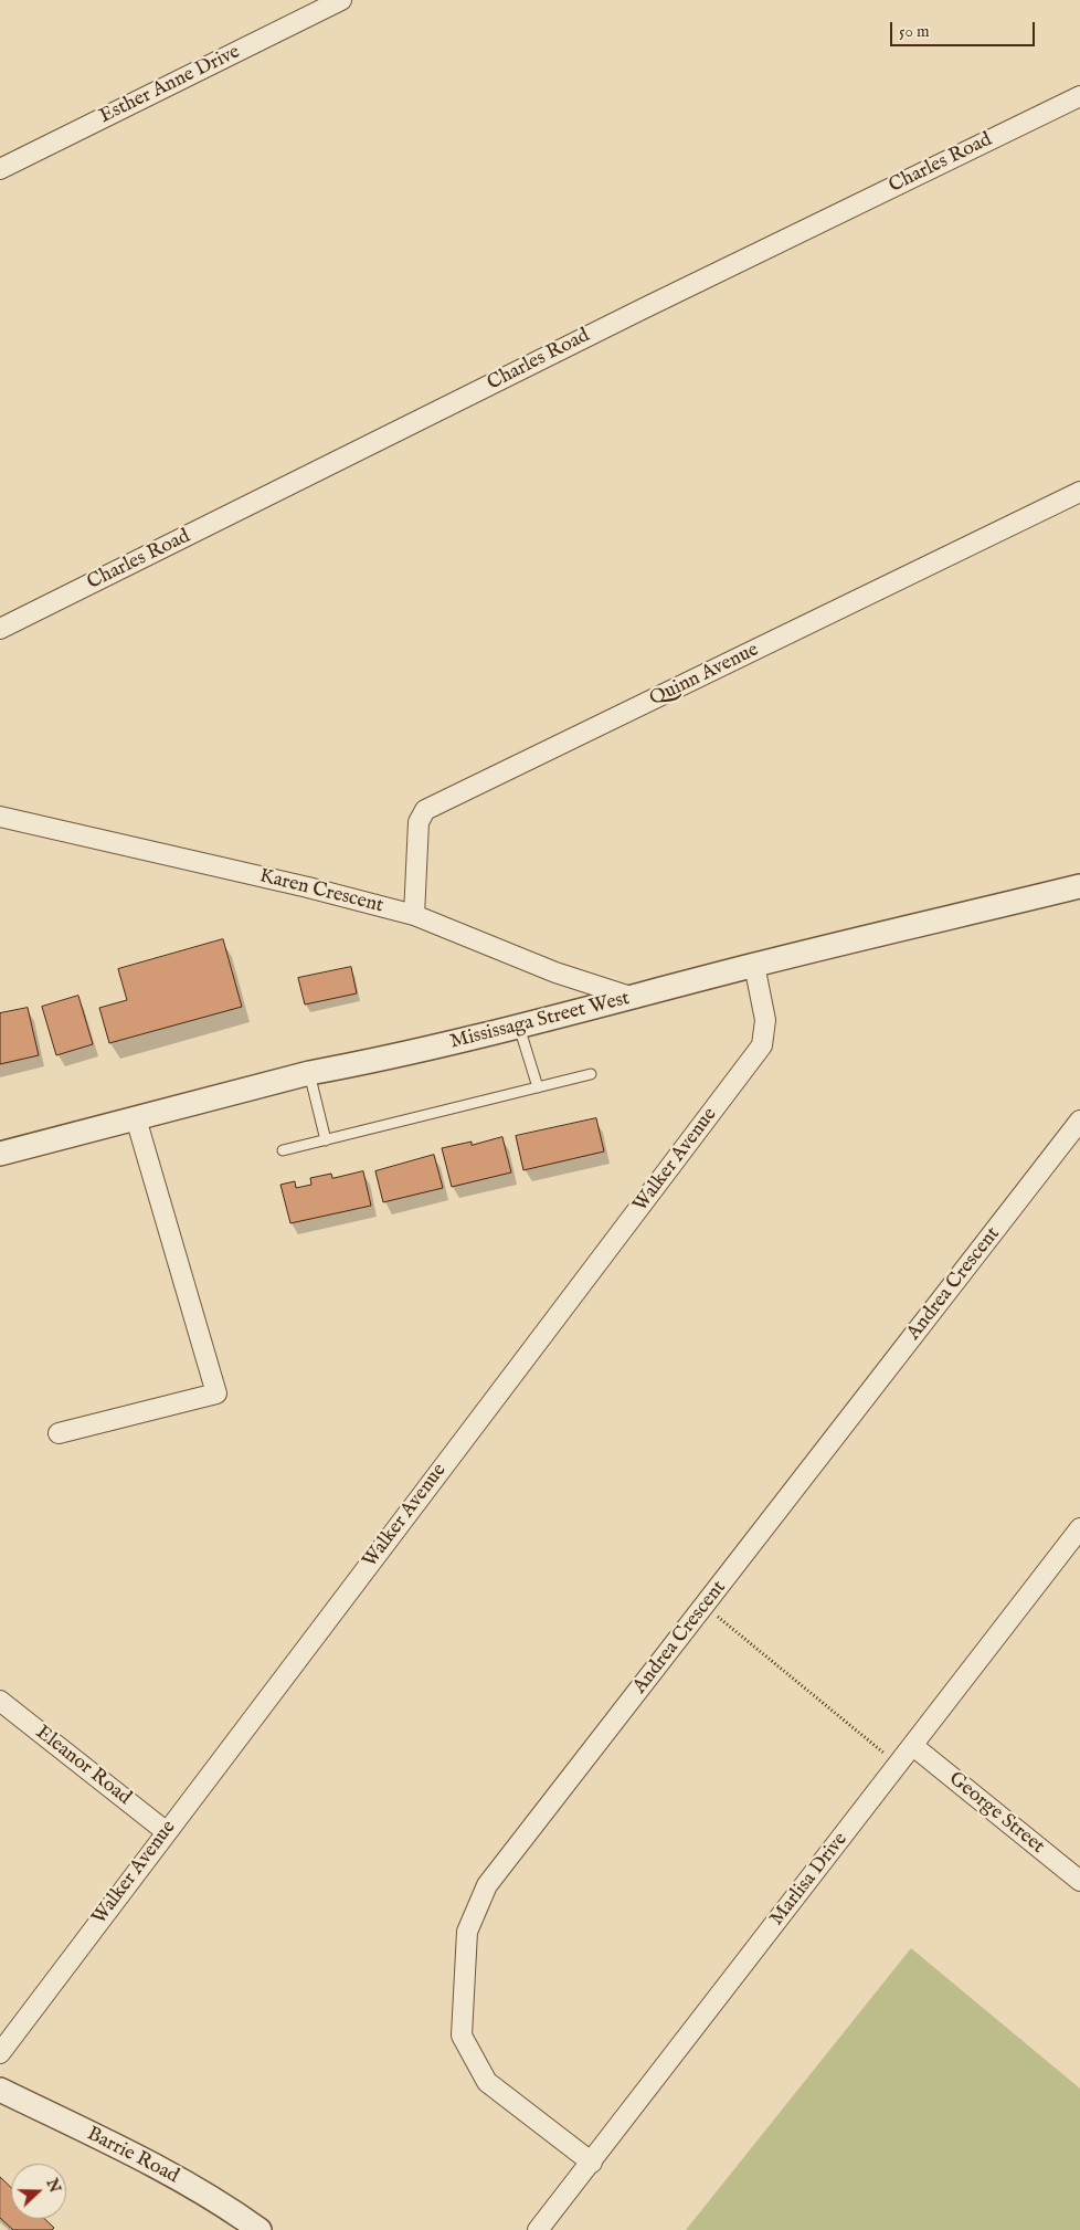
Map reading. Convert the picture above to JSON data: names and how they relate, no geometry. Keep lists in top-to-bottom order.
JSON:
{
  "streets": {
    "street": [
      "Esther Anne Drive",
      "Charles Road",
      "Quinn Avenue",
      "Karen Crescent",
      "Mississaga Street West",
      "Walker Avenue",
      "Andrea Crescent",
      "Eleanor Road",
      "George Street",
      "Marlisa Drive",
      "Barrie Road"
    ]
  },
  "crossings": [
    ["Quinn Avenue", "Karen Crescent"],
    ["Karen Crescent", "Mississaga Street West"],
    ["Mississaga Street West", "Walker Avenue"],
    ["Walker Avenue", "Eleanor Road"],
    ["Andrea Crescent", "Marlisa Drive"],
    ["George Street", "Marlisa Drive"]
  ],
  "scale_bar": "50 m",
  "north": "right"
}
